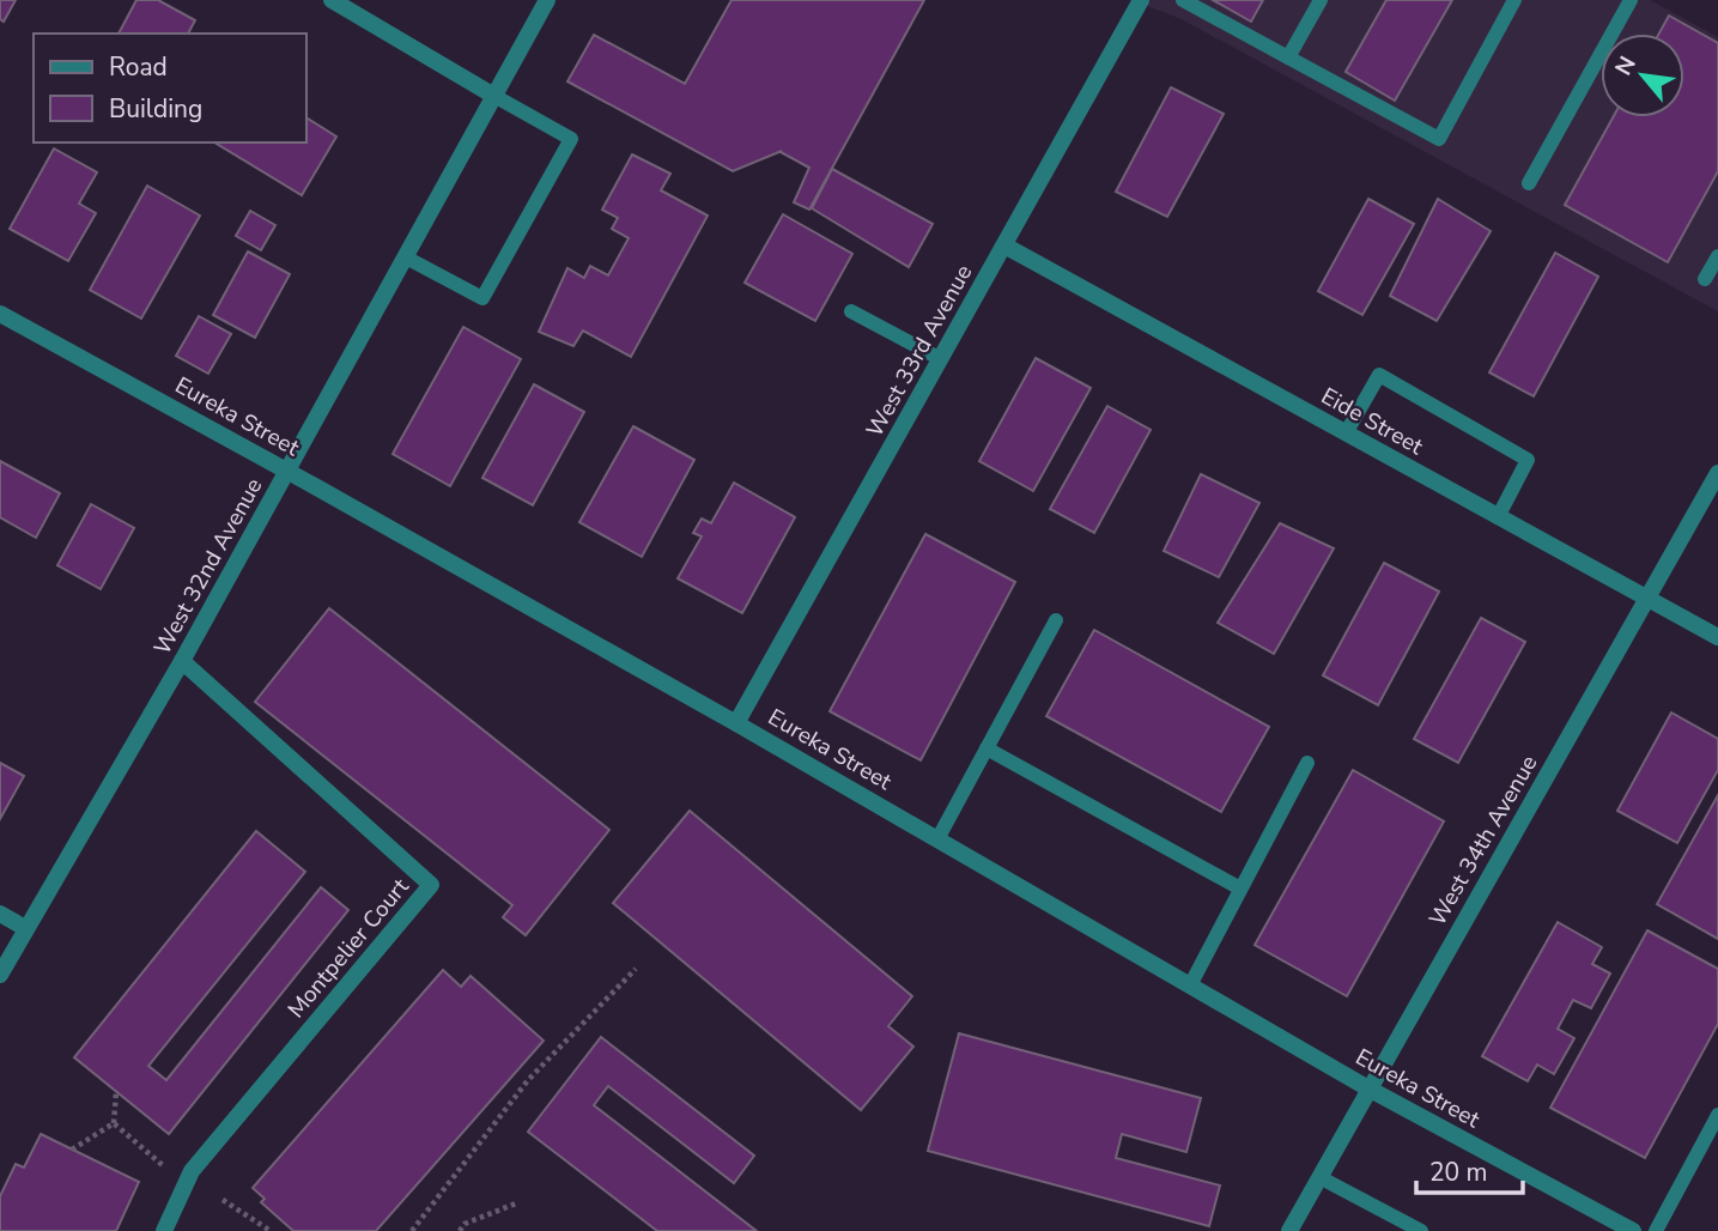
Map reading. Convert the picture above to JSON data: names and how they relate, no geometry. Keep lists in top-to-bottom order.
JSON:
{
  "streets": {
    "street": [
      "West 33rd Avenue",
      "Eureka Street",
      "Eide Street",
      "West 32nd Avenue",
      "West 34th Avenue",
      "Montpelier Court"
    ]
  },
  "crossings": [
    ["West 33rd Avenue", "Eureka Street"],
    ["West 33rd Avenue", "Eide Street"],
    ["Eureka Street", "West 32nd Avenue"],
    ["Eureka Street", "West 34th Avenue"],
    ["Eide Street", "West 34th Avenue"],
    ["West 32nd Avenue", "Montpelier Court"]
  ],
  "legend": ["Road", "Building"],
  "scale_bar": "20 m",
  "north": "top left"
}
